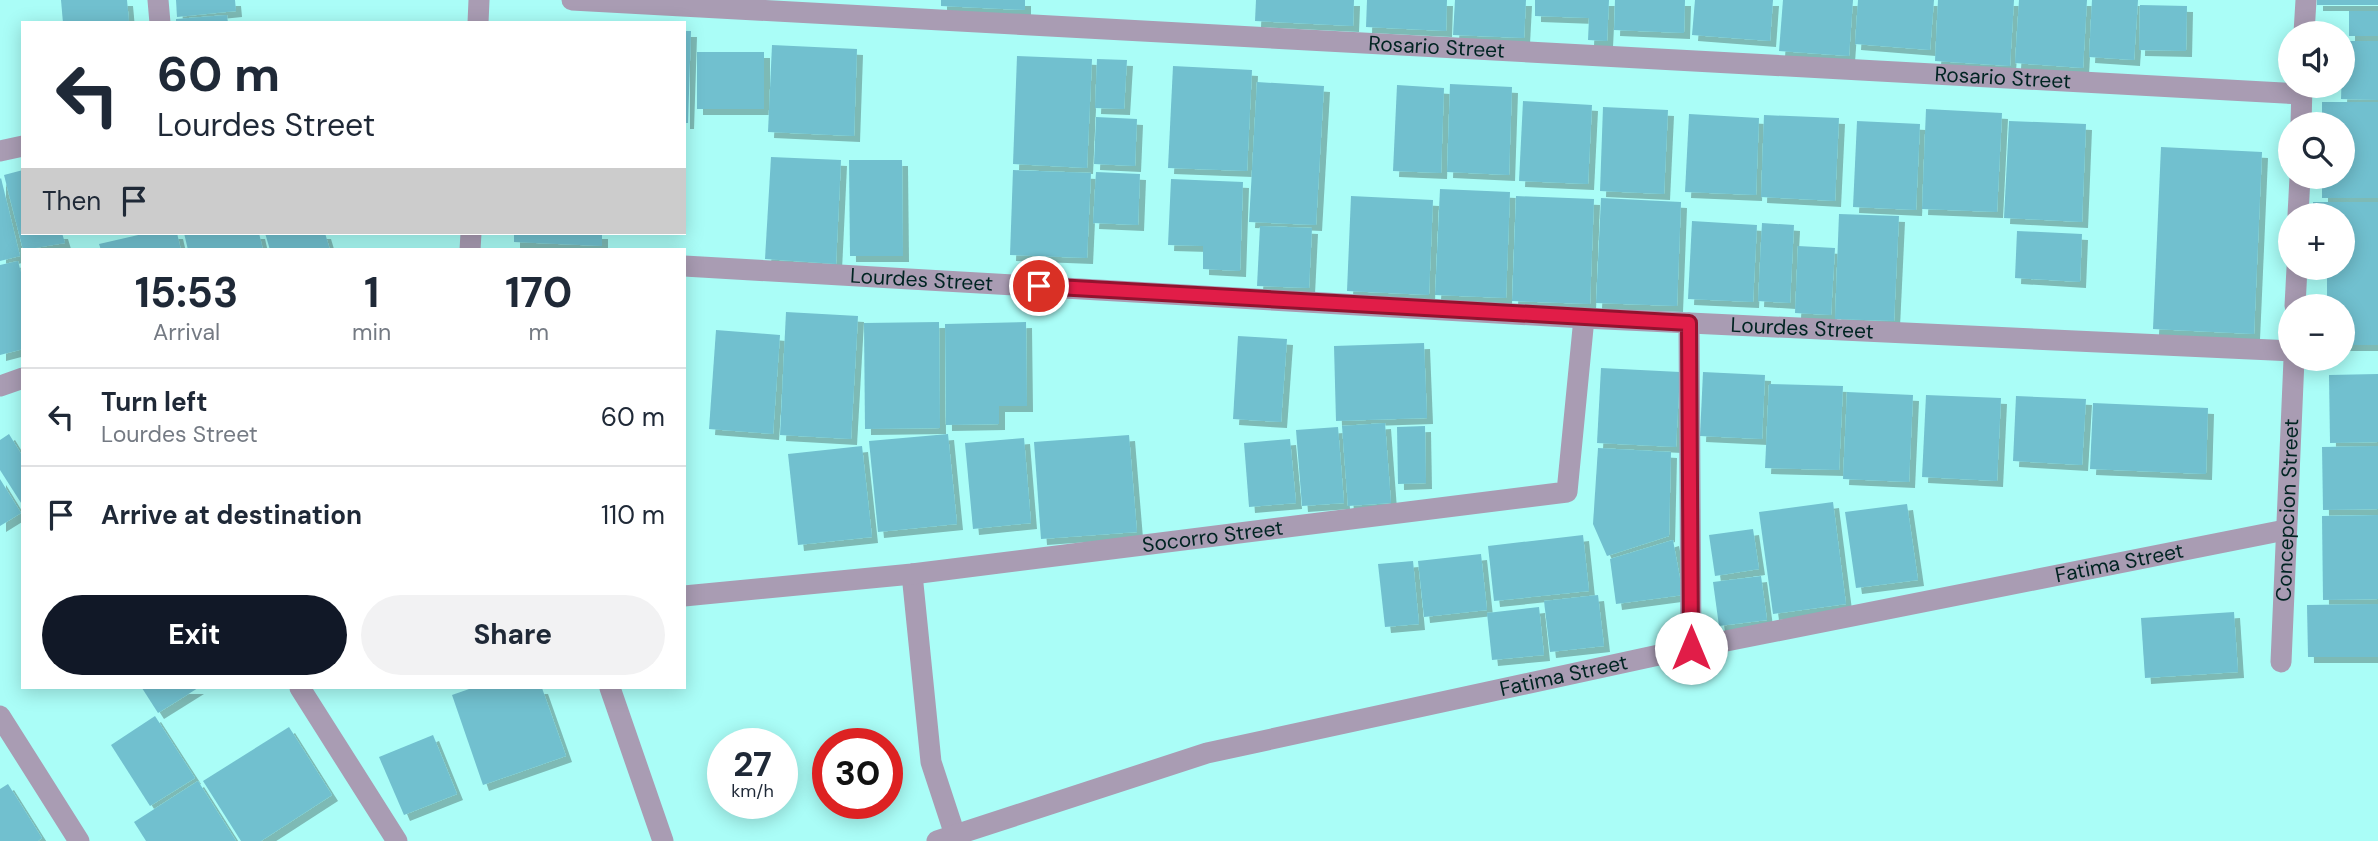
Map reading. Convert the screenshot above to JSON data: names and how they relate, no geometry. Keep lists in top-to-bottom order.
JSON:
{
  "streets": {
    "street": [
      "Rosario Street",
      "Lourdes Street",
      "Concepcion Street",
      "Socorro Street",
      "Fatima Street"
    ]
  },
  "crossings": [
    ["Lourdes Street", "Socorro Street"],
    ["Concepcion Street", "Fatima Street"]
  ],
  "page": {
    "map_buttons": ["+", "−"],
    "turn": ["60 m", "Lourdes Street"],
    "then": "Then",
    "eta": [
      "15:53",
      "Arrival",
      "1",
      "min",
      "170",
      "m"
    ],
    "list": [
      {
        "name": "Turn left",
        "note": "Lourdes Street",
        "value": "60 m"
      },
      {
        "name": "Arrive at destination",
        "value": "110 m"
      }
    ],
    "buttons": ["Exit", "Share"],
    "speed": "27 km/h",
    "limit": "30"
  }
}
